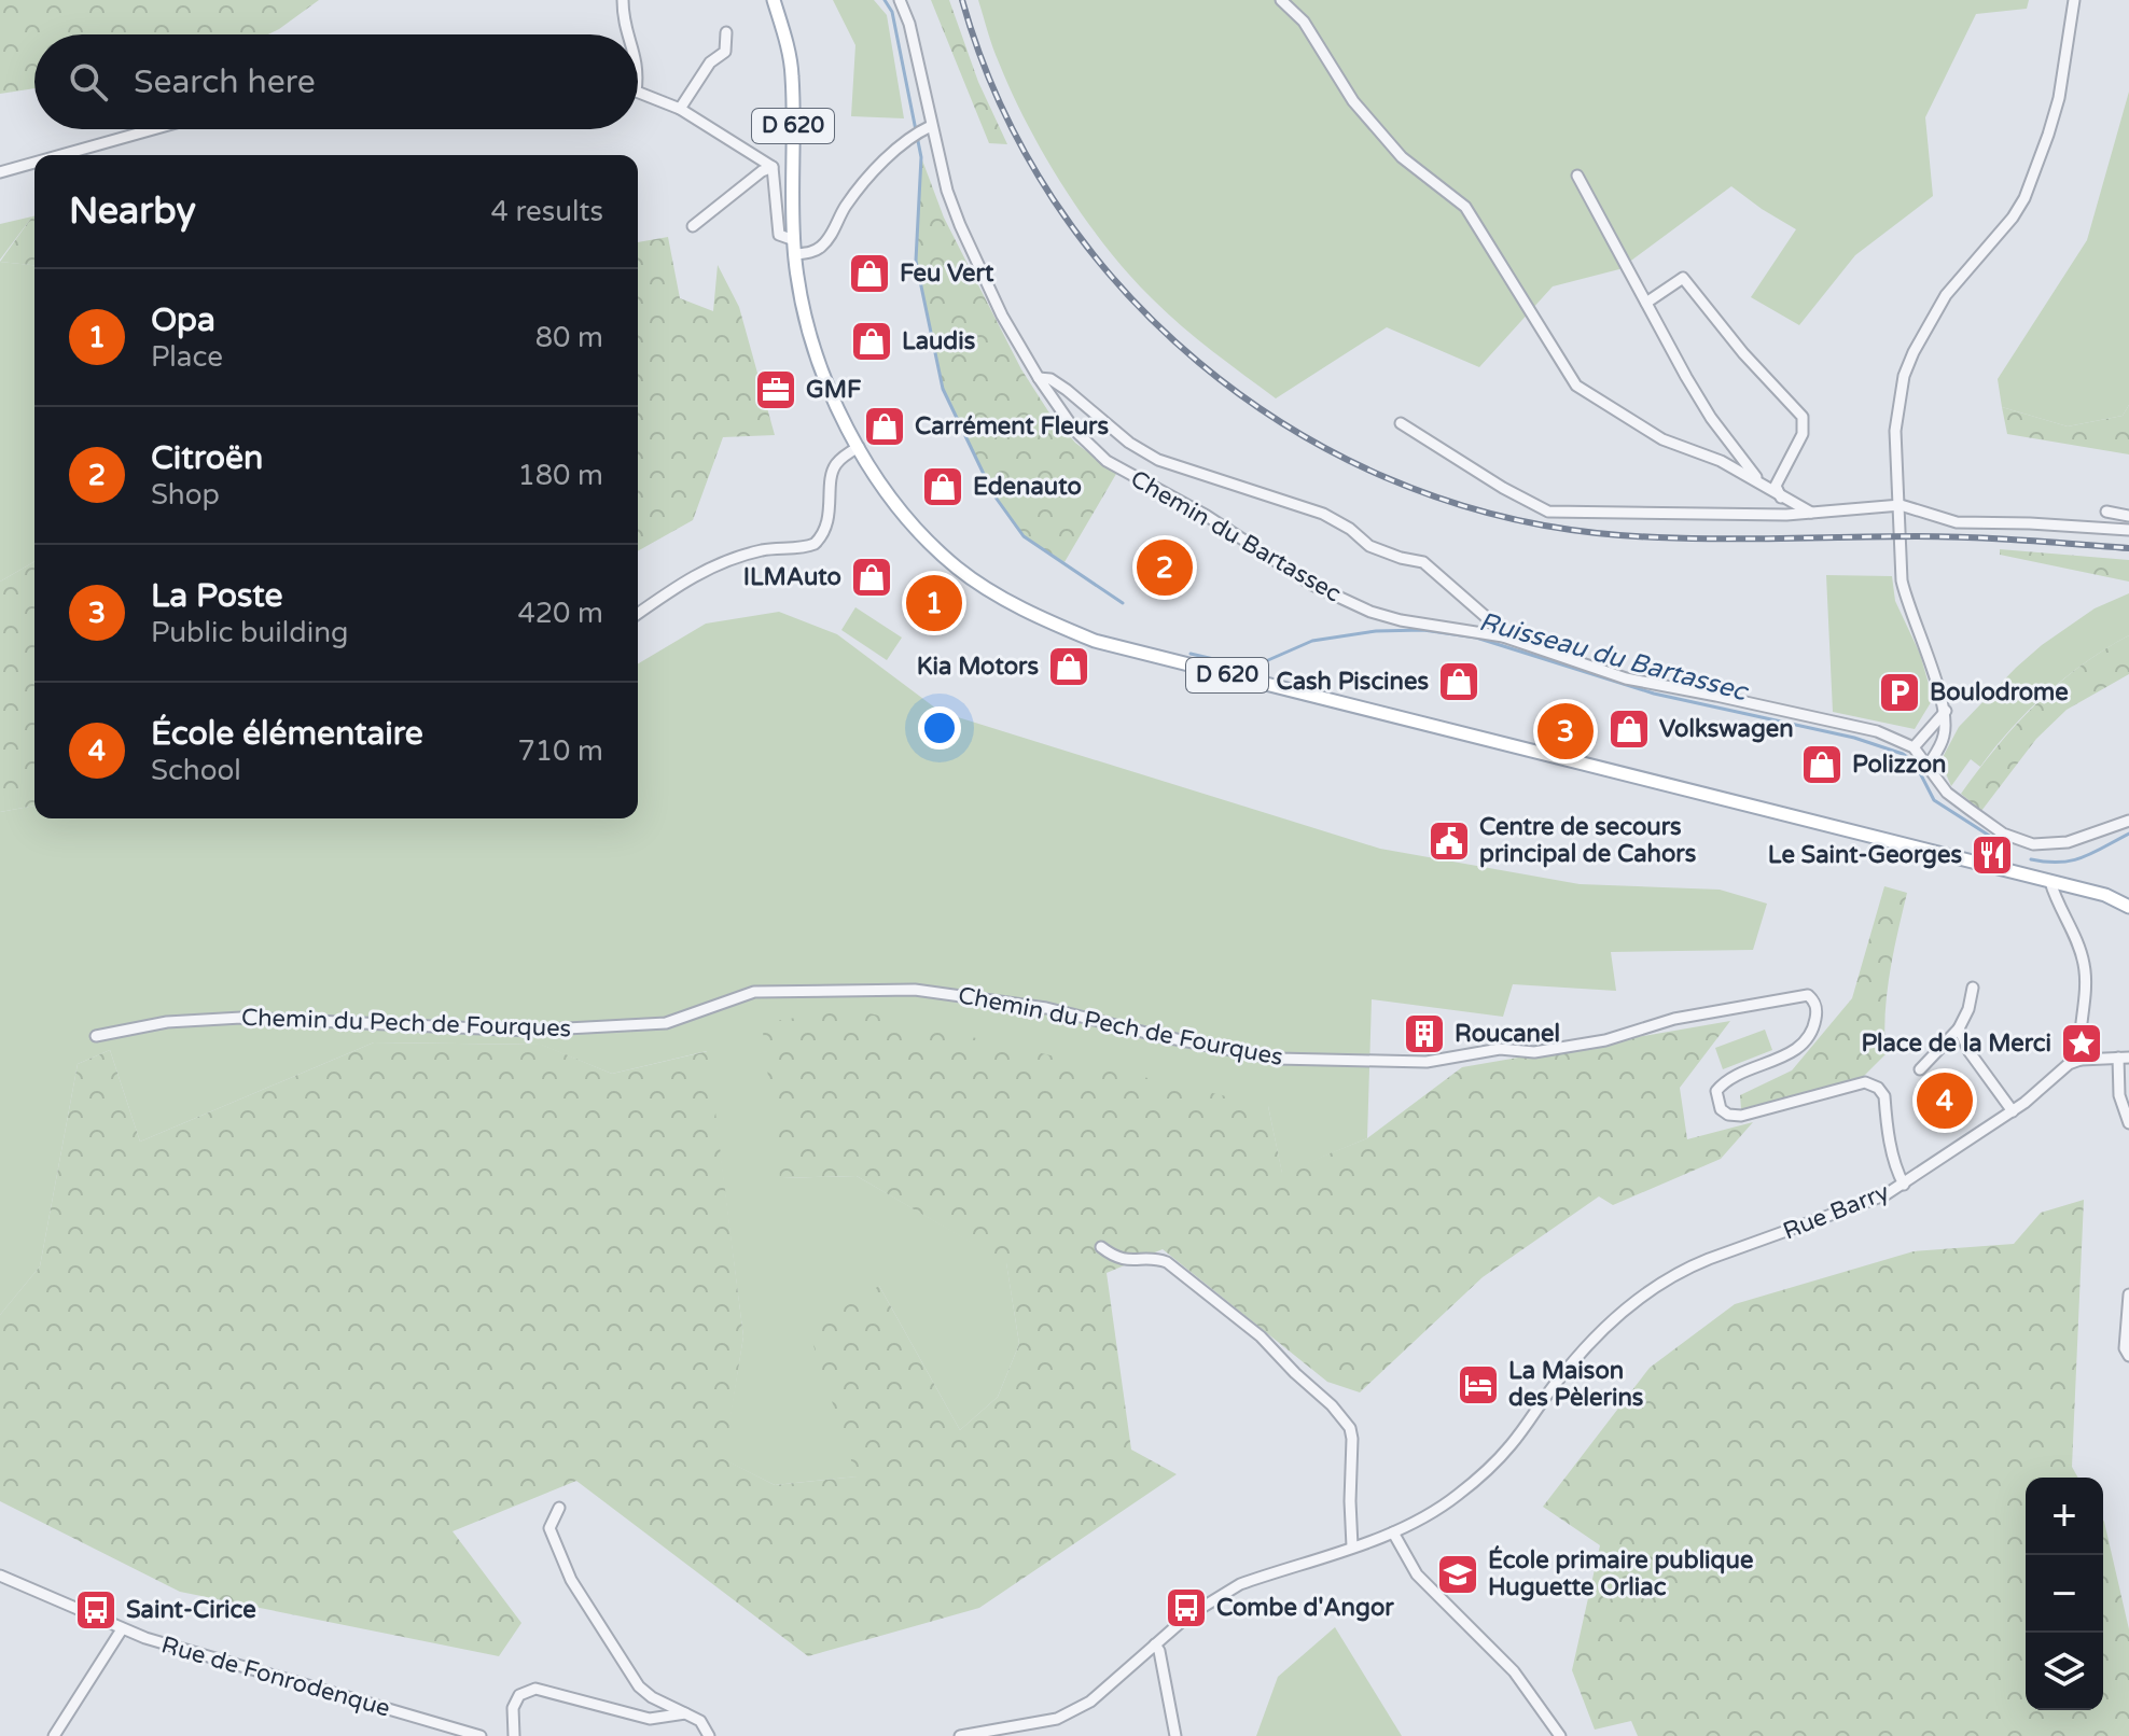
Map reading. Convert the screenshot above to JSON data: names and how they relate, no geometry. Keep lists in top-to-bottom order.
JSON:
{
  "streets": {
    "main road": ["D 620"],
    "street": [
      "Chemin du Bartassec",
      "Chemin du Pech de Fourques",
      "Rue Barry",
      "Rue de Fonrodenque"
    ]
  },
  "crossings": [
    ["Chemin du Pech de Fourques", "Rue Barry"]
  ],
  "water": ["Ruisseau du Bartassec"],
  "places": {
    "shop": [
      "Feu Vert",
      "Laudis",
      "Carrément Fleurs",
      "Edenauto",
      "ILMAuto",
      "Kia Motors",
      "Cash Piscines",
      "Volkswagen",
      "Polizzon"
    ],
    "office": ["GMF"],
    "parking": ["Boulodrome"],
    "public building": ["Centre de secours principal de Cahors"],
    "restaurant": ["Le Saint-Georges"],
    "building": ["Roucanel"],
    "place": ["Place de la Merci"],
    "hotel": ["La Maison des Pèlerins"],
    "school or university": ["École primaire publique Huguette Orliac"],
    "bus stop": ["Combe d'Angor", "Saint-Cirice"]
  },
  "page": {
    "search": "Search here",
    "heading": ["Nearby", "4 results"],
    "list": [
      {
        "mark": "1",
        "name": "Opa",
        "note": "Place",
        "value": "80 m"
      },
      {
        "mark": "2",
        "name": "Citroën",
        "note": "Shop",
        "value": "180 m"
      },
      {
        "mark": "3",
        "name": "La Poste",
        "note": "Public building",
        "value": "420 m"
      },
      {
        "mark": "4",
        "name": "École élémentaire",
        "note": "School",
        "value": "710 m"
      }
    ],
    "pins": [
      "2",
      "1",
      "3",
      "4"
    ],
    "map_buttons": ["+", "−"]
  }
}
